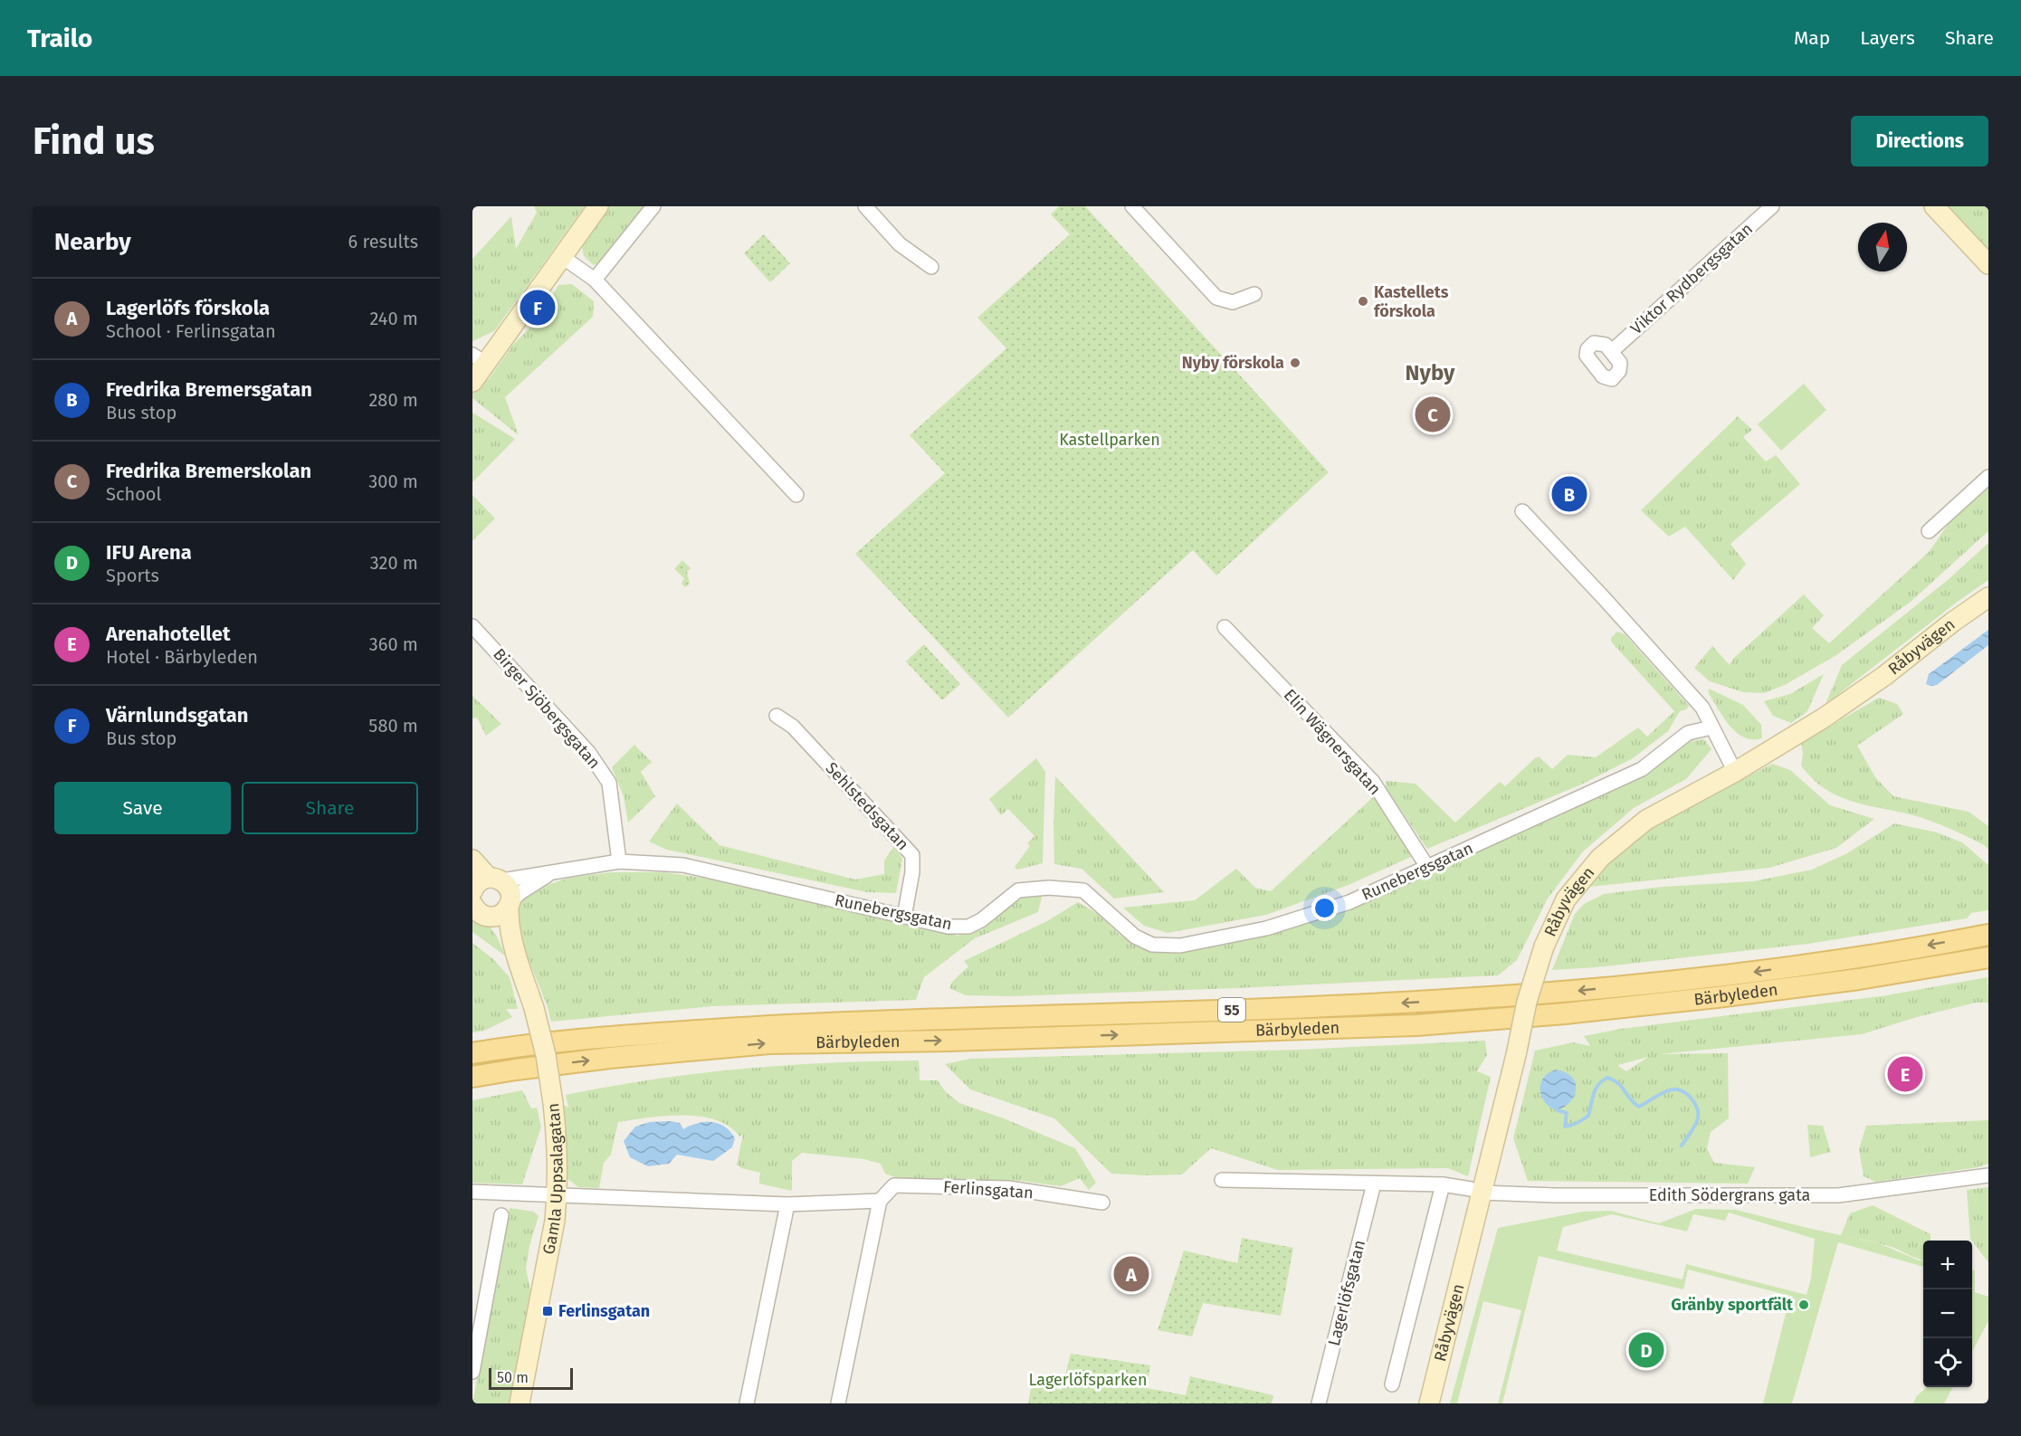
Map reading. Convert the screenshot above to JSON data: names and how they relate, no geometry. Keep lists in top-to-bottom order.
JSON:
{
  "streets": {
    "main road": [
      "Råbyvägen",
      "Bärbyleden",
      "55",
      "Gamla Uppsalagatan"
    ],
    "street": [
      "Viktor Rydbergsgatan",
      "Birger Sjöbergsgatan",
      "Elin Wägnersgatan",
      "Sehlstedsgatan",
      "Runebergsgatan",
      "Ferlinsgatan",
      "Edith Södergrans gata",
      "Lagerlöfsgatan"
    ]
  },
  "crossings": [
    ["Råbyvägen", "Edith Södergrans gata"],
    ["Birger Sjöbergsgatan", "Runebergsgatan"],
    ["Elin Wägnersgatan", "Runebergsgatan"],
    ["Sehlstedsgatan", "Runebergsgatan"],
    ["Runebergsgatan", "Gamla Uppsalagatan"]
  ],
  "districts": ["Nyby"],
  "parks": ["Kastellparken", "Lagerlöfsparken"],
  "places": {
    "other": ["Kastellets förskola", "Nyby förskola", "Gränby sportfält"],
    "transit": ["Ferlinsgatan"]
  },
  "scale_bar": "50 m",
  "north": "top",
  "page": {
    "header": "Trailo",
    "nav": ["Map", "Layers", "Share"],
    "buttons": [
      "Directions",
      ["Save", "Share"]
    ],
    "title": "Find us",
    "heading": ["Nearby", "6 results"],
    "list": [
      {
        "mark": "A",
        "name": "Lagerlöfs förskola",
        "note": "School · Ferlinsgatan",
        "value": "240 m"
      },
      {
        "mark": "B",
        "name": "Fredrika Bremersgatan",
        "note": "Bus stop",
        "value": "280 m"
      },
      {
        "mark": "C",
        "name": "Fredrika Bremerskolan",
        "note": "School",
        "value": "300 m"
      },
      {
        "mark": "D",
        "name": "IFU Arena",
        "note": "Sports",
        "value": "320 m"
      },
      {
        "mark": "E",
        "name": "Arenahotellet",
        "note": "Hotel · Bärbyleden",
        "value": "360 m"
      },
      {
        "mark": "F",
        "name": "Värnlundsgatan",
        "note": "Bus stop",
        "value": "580 m"
      }
    ],
    "pins": [
      "F",
      "C",
      "B",
      "E",
      "A",
      "D"
    ],
    "map_buttons": ["+", "−"],
    "scale": "50 m"
  }
}
